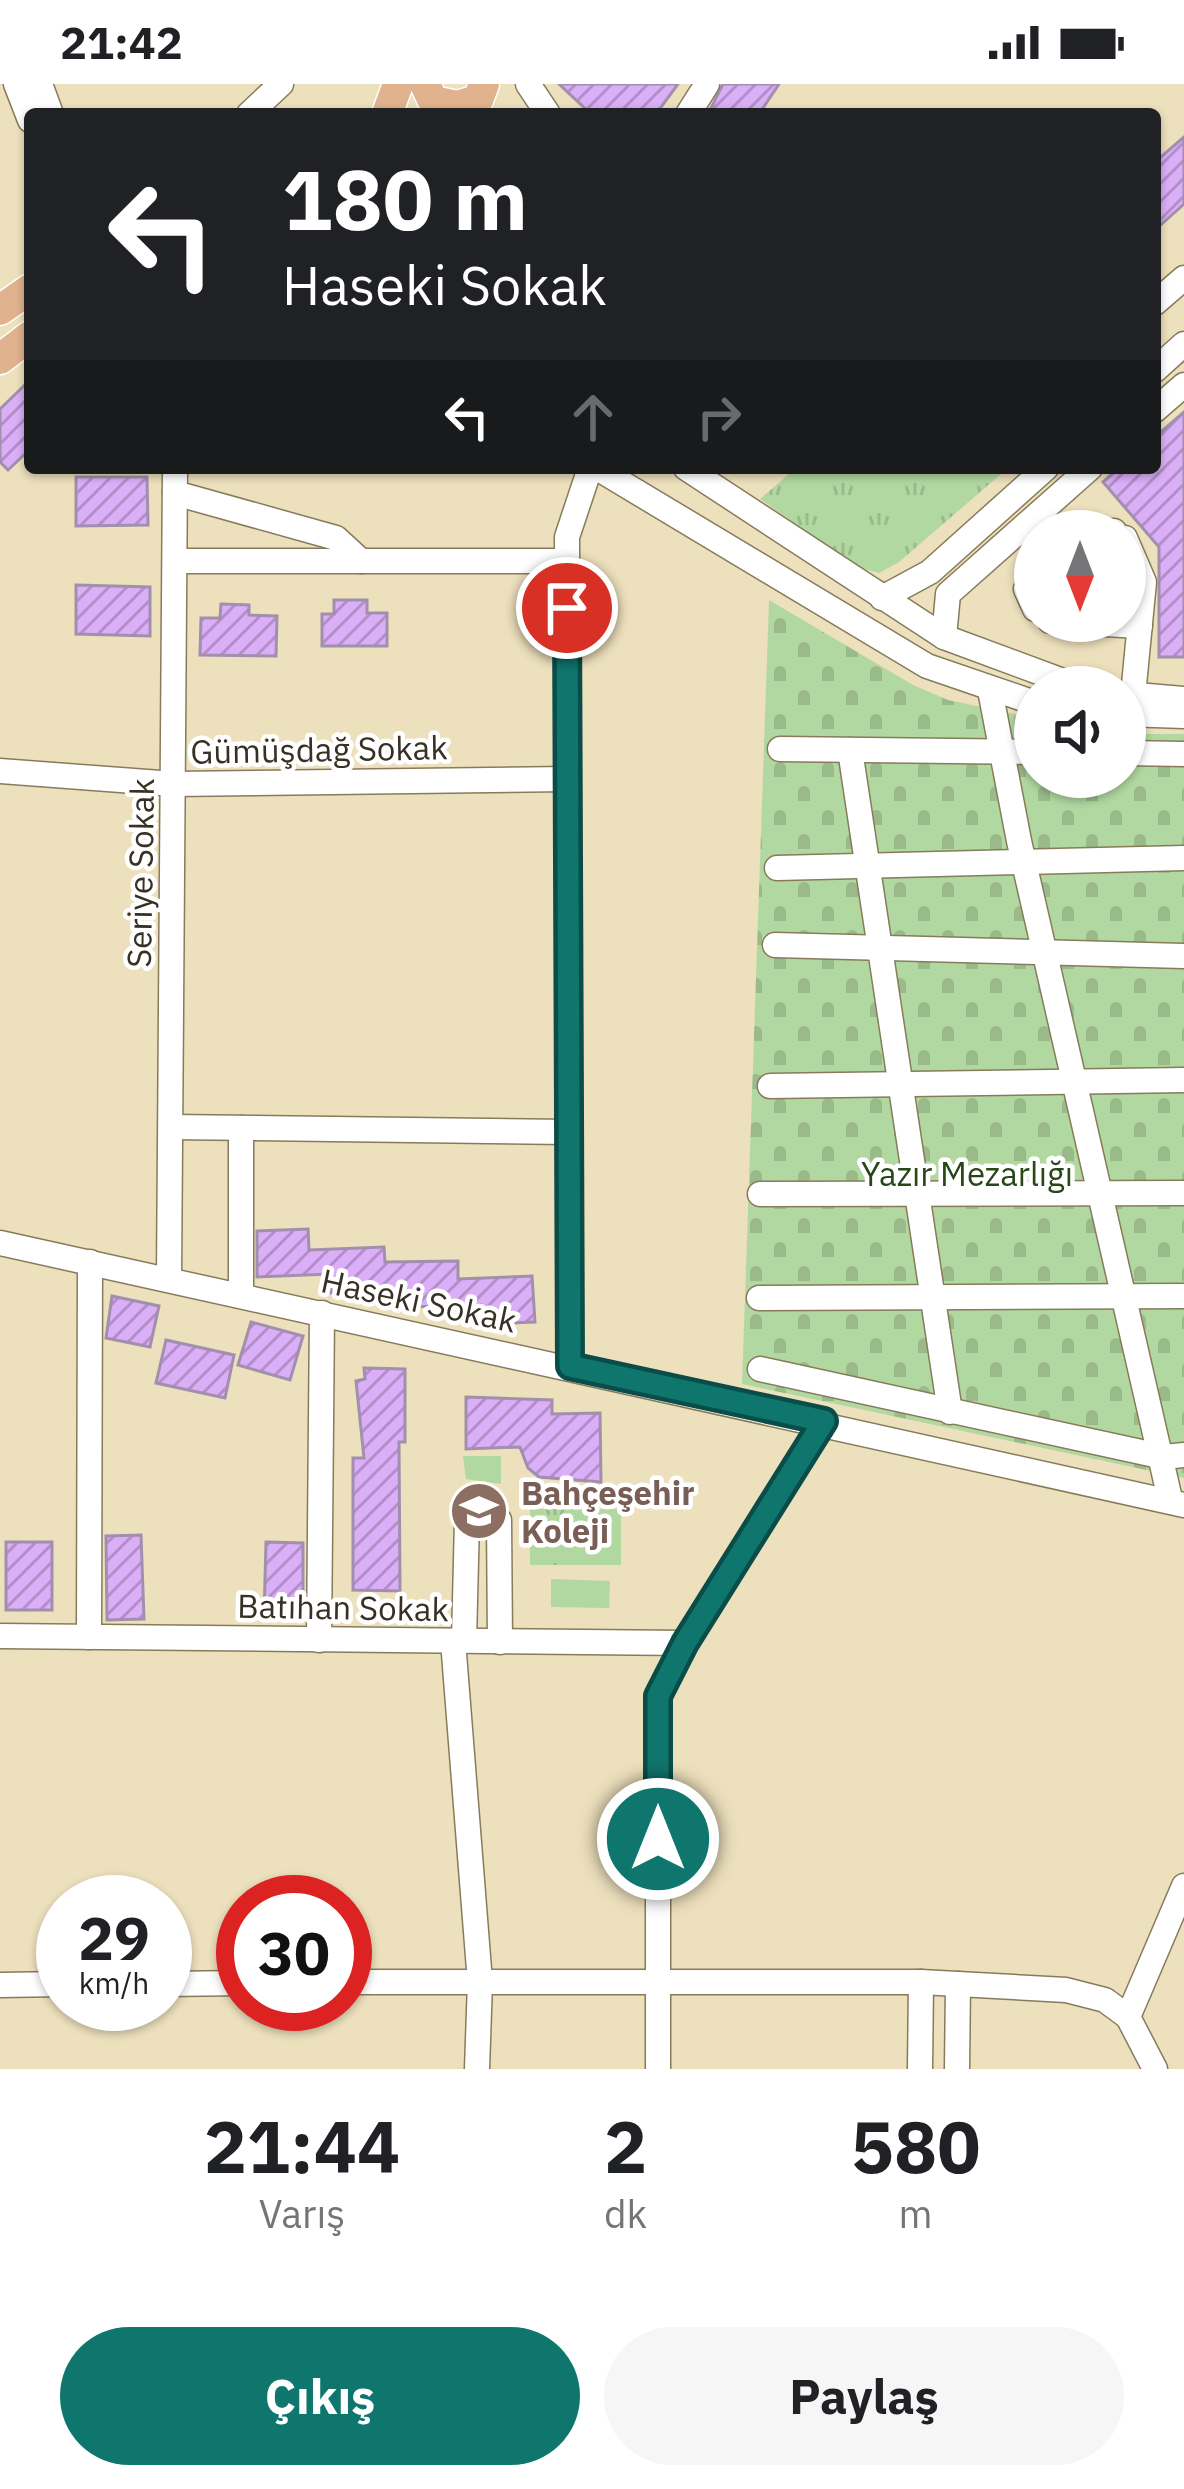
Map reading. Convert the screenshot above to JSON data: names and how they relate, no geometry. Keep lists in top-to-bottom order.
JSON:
{
  "streets": {
    "street": [
      "Gümüşdağ Sokak",
      "Seriye Sokak",
      "Haseki Sokak",
      "Batıhan Sokak"
    ]
  },
  "crossings": [
    ["Gümüşdağ Sokak", "Seriye Sokak"],
    ["Seriye Sokak", "Haseki Sokak"]
  ],
  "parks": ["Yazır Mezarlığı"],
  "places": {
    "school or university": ["Bahçeşehir Koleji"]
  },
  "north": "bottom",
  "page": {
    "status": "21:42",
    "turn": ["180 m", "Haseki Sokak"],
    "speed": "29 km/h",
    "limit": "30",
    "eta": [
      "21:44",
      "Varış",
      "2",
      "dk",
      "580",
      "m"
    ],
    "buttons": ["Çıkış", "Paylaş"]
  }
}
